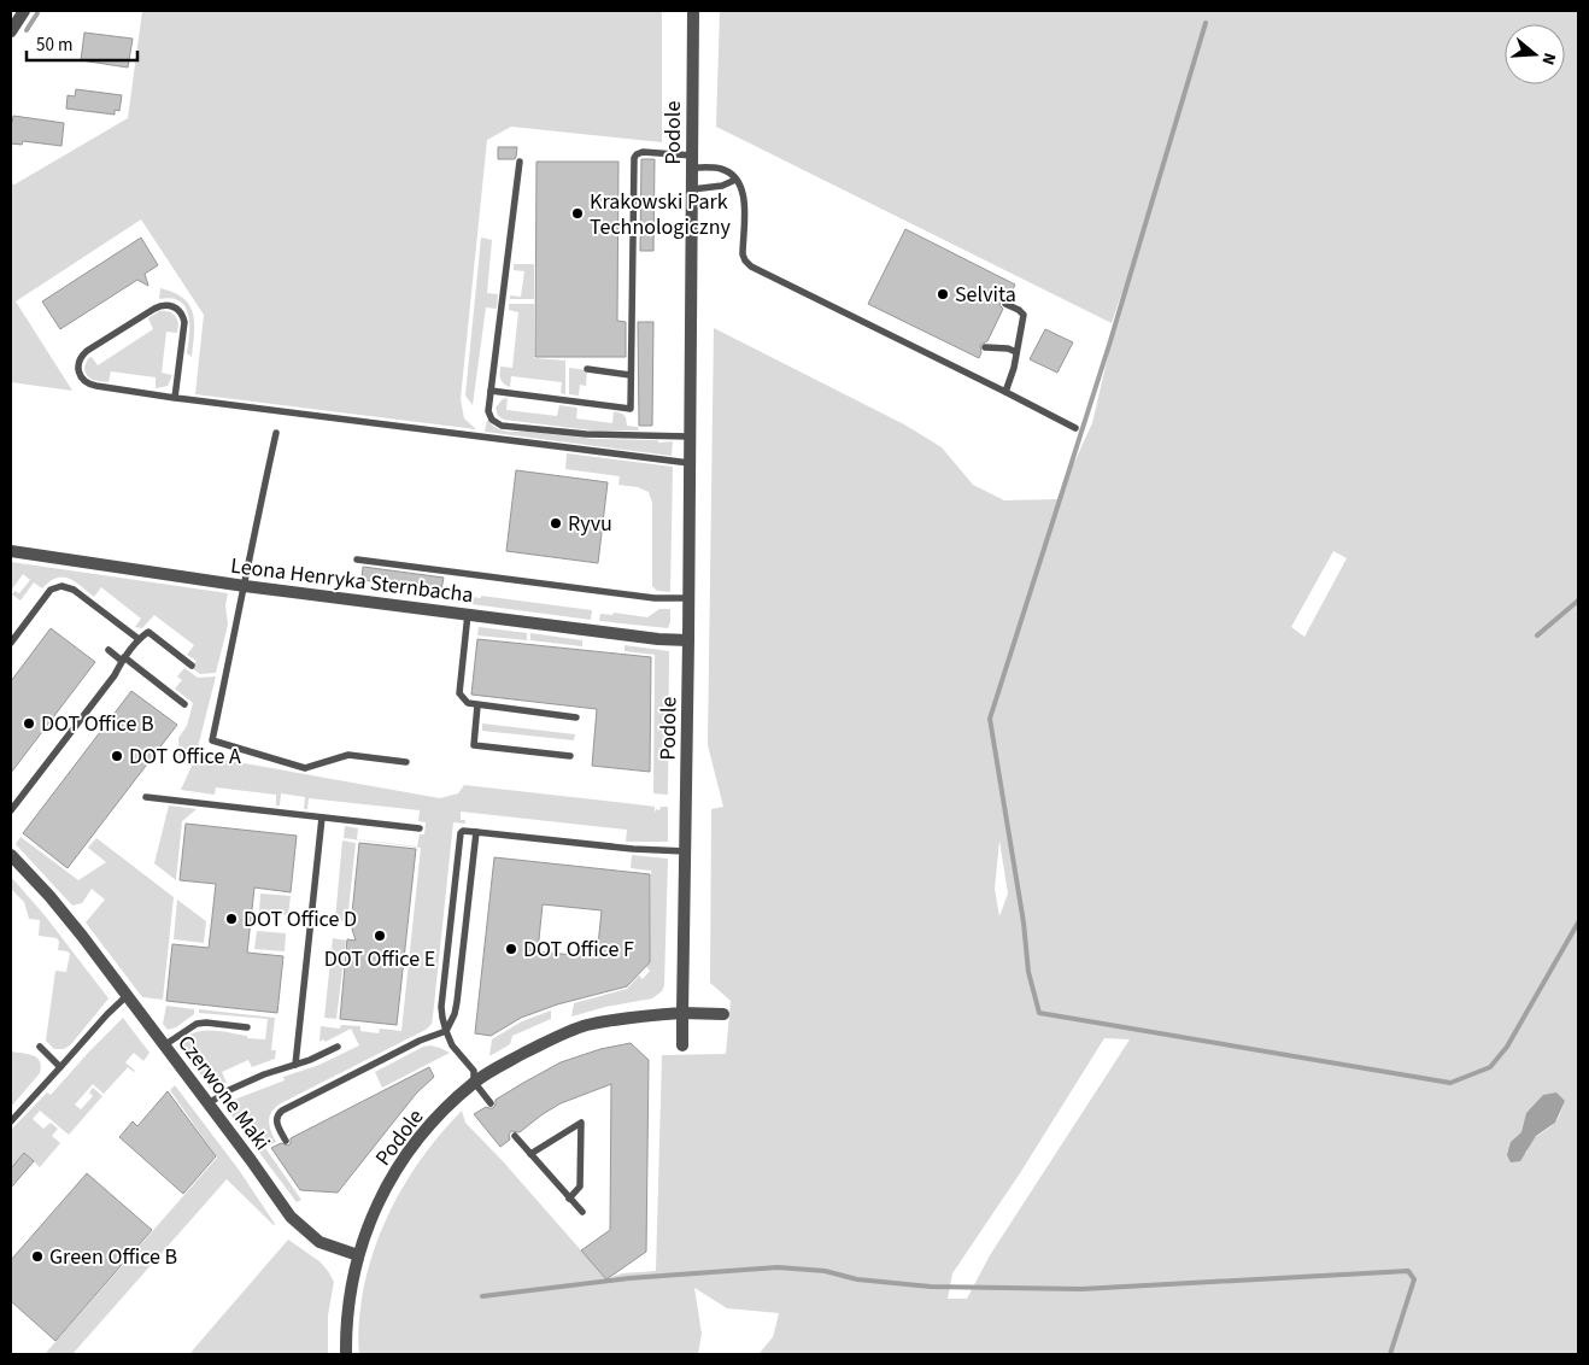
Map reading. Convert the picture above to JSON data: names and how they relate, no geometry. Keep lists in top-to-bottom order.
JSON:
{
  "streets": {
    "street": ["Podole", "Leona Henryka Sternbacha", "Czerwone Maki"]
  },
  "crossings": [
    ["Podole", "Leona Henryka Sternbacha"],
    ["Podole", "Czerwone Maki"]
  ],
  "places": [
    "Krakowski Park Technologiczny",
    "Selvita",
    "Ryvu",
    "DOT Office B",
    "DOT Office A",
    "DOT Office D",
    "DOT Office E",
    "DOT Office F",
    "Green Office B"
  ],
  "scale_bar": "50 m",
  "north": "right"
}
